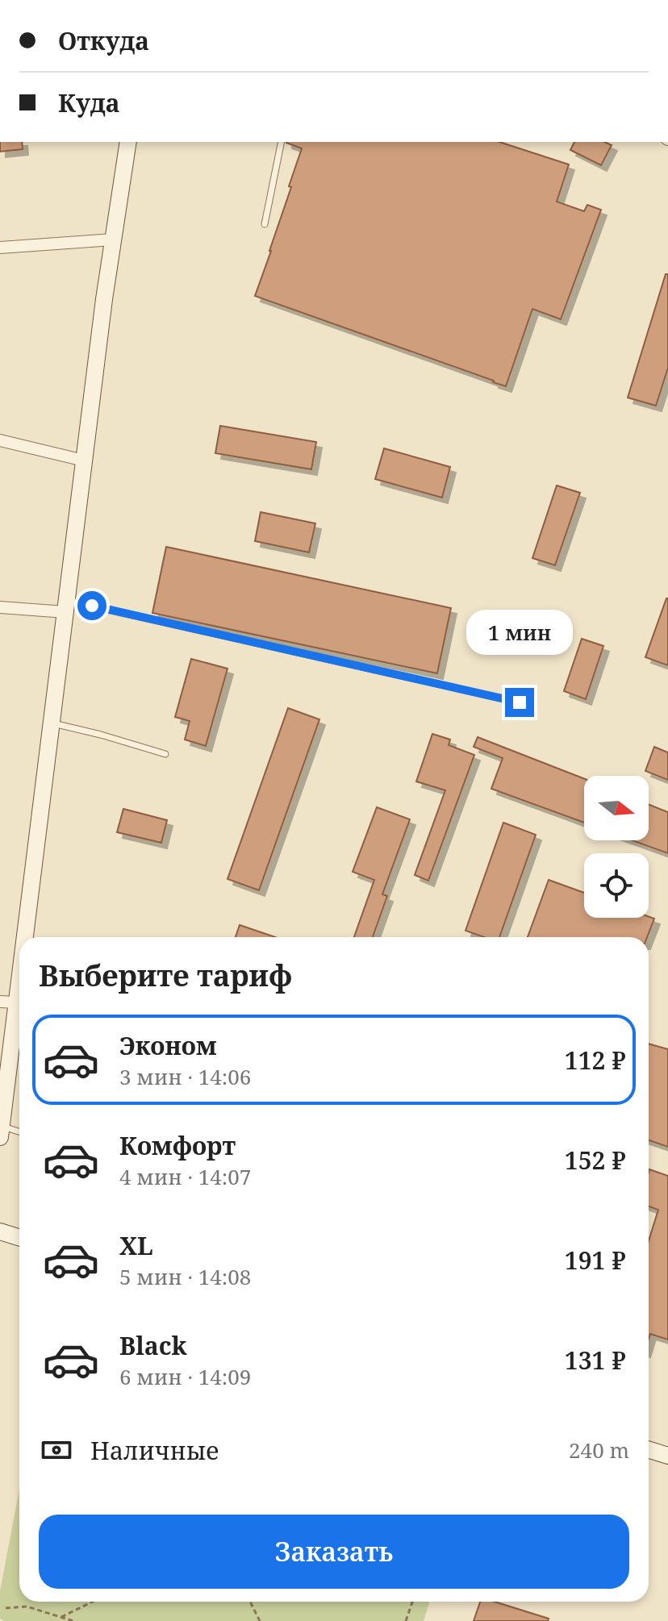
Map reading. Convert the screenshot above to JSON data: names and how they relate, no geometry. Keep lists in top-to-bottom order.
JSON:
{
  "north": "right",
  "page": {
    "banner": ["Откуда", "Куда"],
    "bubble": "1 мин",
    "heading": "Выберите тариф",
    "list": [
      {
        "name": "Эконом",
        "note": "3 мин · 14:06",
        "value": "112 ₽"
      },
      {
        "name": "Комфорт",
        "note": "4 мин · 14:07",
        "value": "152 ₽"
      },
      {
        "name": "XL",
        "note": "5 мин · 14:08",
        "value": "191 ₽"
      },
      {
        "name": "Black",
        "note": "6 мин · 14:09",
        "value": "131 ₽"
      }
    ],
    "pay": ["Наличные", "240 m"],
    "buttons": "Заказать"
  }
}
